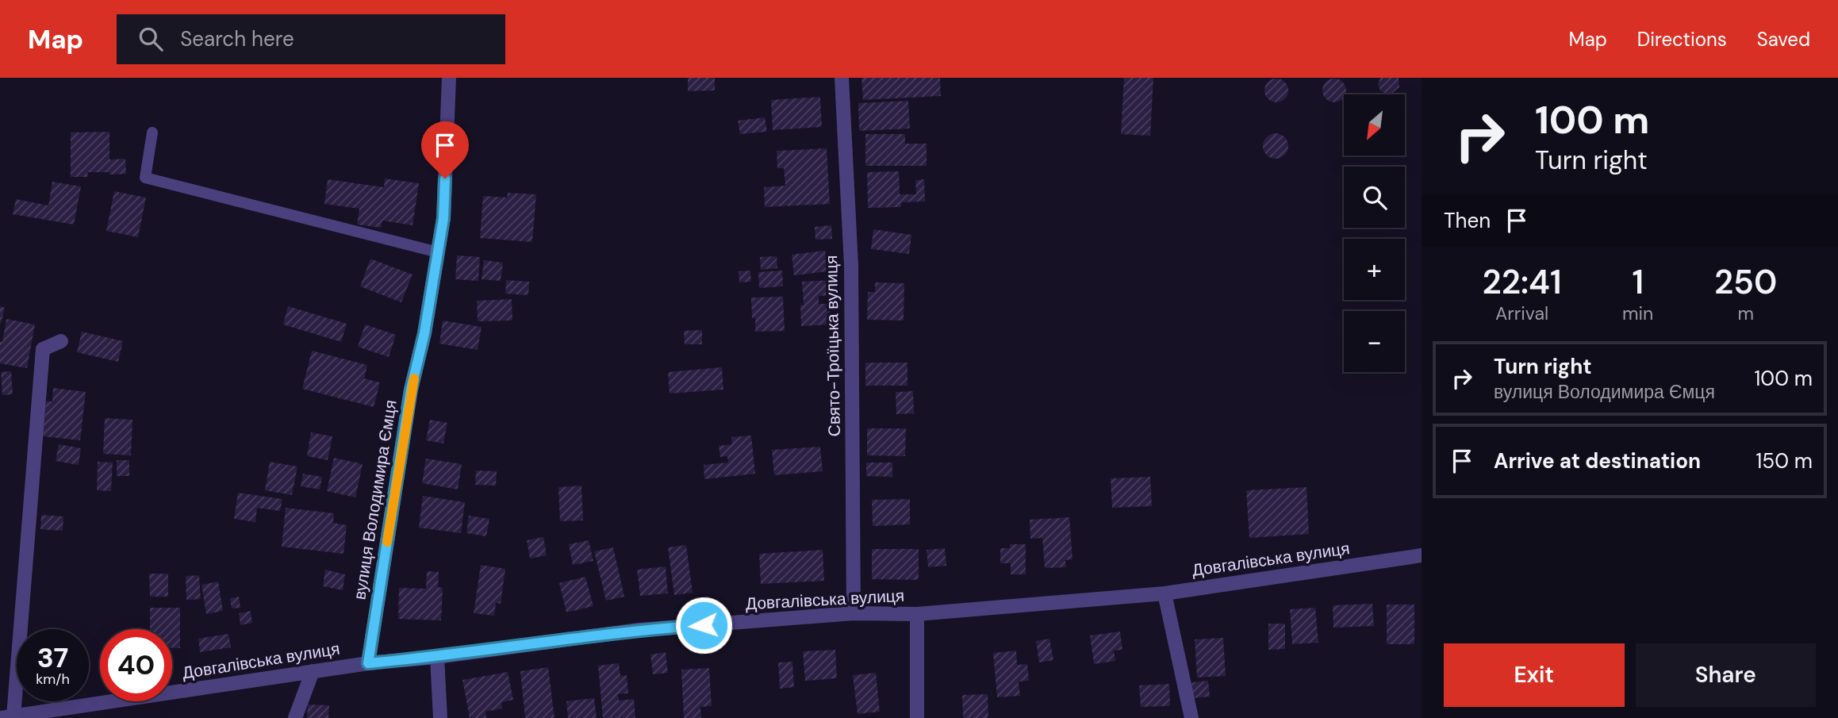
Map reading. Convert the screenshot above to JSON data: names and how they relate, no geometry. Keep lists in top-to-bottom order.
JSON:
{
  "streets": {
    "street": ["Свято-Троїцька вулиця", "вулиця Володимира Ємця", "Довгалівська вулиця"]
  },
  "crossings": [
    ["Свято-Троїцька вулиця", "Довгалівська вулиця"],
    ["вулиця Володимира Ємця", "Довгалівська вулиця"]
  ],
  "north": "bottom left",
  "page": {
    "header": "Map",
    "search": "Search here",
    "nav": ["Map", "Directions", "Saved"],
    "turn": ["100 m", "Turn right"],
    "map_buttons": ["+", "−"],
    "then": "Then",
    "eta": [
      "22:41",
      "Arrival",
      "1",
      "min",
      "250",
      "m"
    ],
    "list": [
      {
        "name": "Turn right",
        "note": "вулиця Володимира Ємця",
        "value": "100 m"
      },
      {
        "name": "Arrive at destination",
        "value": "150 m"
      }
    ],
    "speed": "37 km/h",
    "limit": "40",
    "buttons": ["Exit", "Share"]
  }
}
